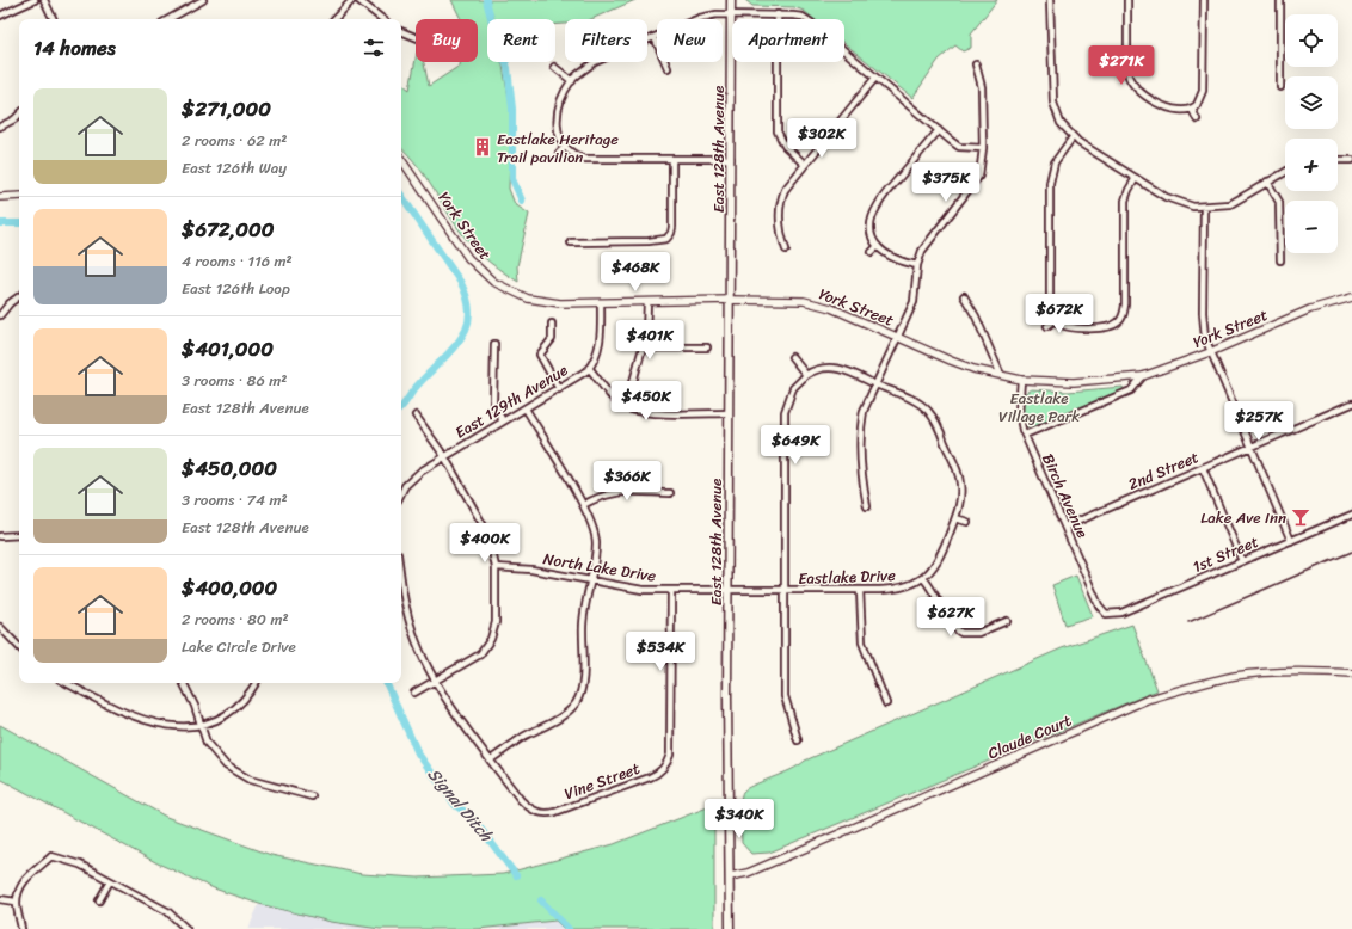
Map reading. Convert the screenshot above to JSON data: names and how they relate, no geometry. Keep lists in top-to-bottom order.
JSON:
{
  "streets": {
    "main road": ["East 128th Avenue"],
    "street": [
      "York Street",
      "East 129th Avenue",
      "2nd Street",
      "Birch Avenue",
      "1st Street",
      "North Lake Drive",
      "Eastlake Drive",
      "Claude Court",
      "Vine Street"
    ]
  },
  "crossings": [
    ["East 128th Avenue", "York Street"],
    ["East 128th Avenue", "North Lake Drive"],
    ["East 128th Avenue", "Eastlake Drive"],
    ["East 128th Avenue", "Claude Court"],
    ["York Street", "East 129th Avenue"],
    ["York Street", "Birch Avenue"],
    ["2nd Street", "Birch Avenue"],
    ["Birch Avenue", "1st Street"],
    ["North Lake Drive", "Eastlake Drive"],
    ["North Lake Drive", "Vine Street"]
  ],
  "water": ["Signal Ditch"],
  "parks": ["Eastlake Village Park"],
  "places": {
    "building": ["Eastlake Heritage Trail pavilion"],
    "bar": ["Lake Ave Inn"]
  },
  "page": {
    "map_buttons": ["+", "−"],
    "chip": [
      "Buy",
      "Rent",
      "Filters",
      "New",
      "Apartment"
    ],
    "heading": "14 homes",
    "price": [
      "$271K",
      "$302K",
      "$375K",
      "$468K",
      "$672K",
      "$401K",
      "$450K",
      "$257K",
      "$649K",
      "$366K",
      "$400K",
      "$627K",
      "$534K",
      "$340K"
    ],
    "list": [
      {
        "name": "$271,000",
        "note": "2 rooms · 62 m² · East 126th Way"
      },
      {
        "name": "$672,000",
        "note": "4 rooms · 116 m² · East 126th Loop"
      },
      {
        "name": "$401,000",
        "note": "3 rooms · 86 m² · East 128th Avenue"
      },
      {
        "name": "$450,000",
        "note": "3 rooms · 74 m² · East 128th Avenue"
      },
      {
        "name": "$400,000",
        "note": "2 rooms · 80 m² · Lake Circle Drive"
      }
    ]
  }
}
